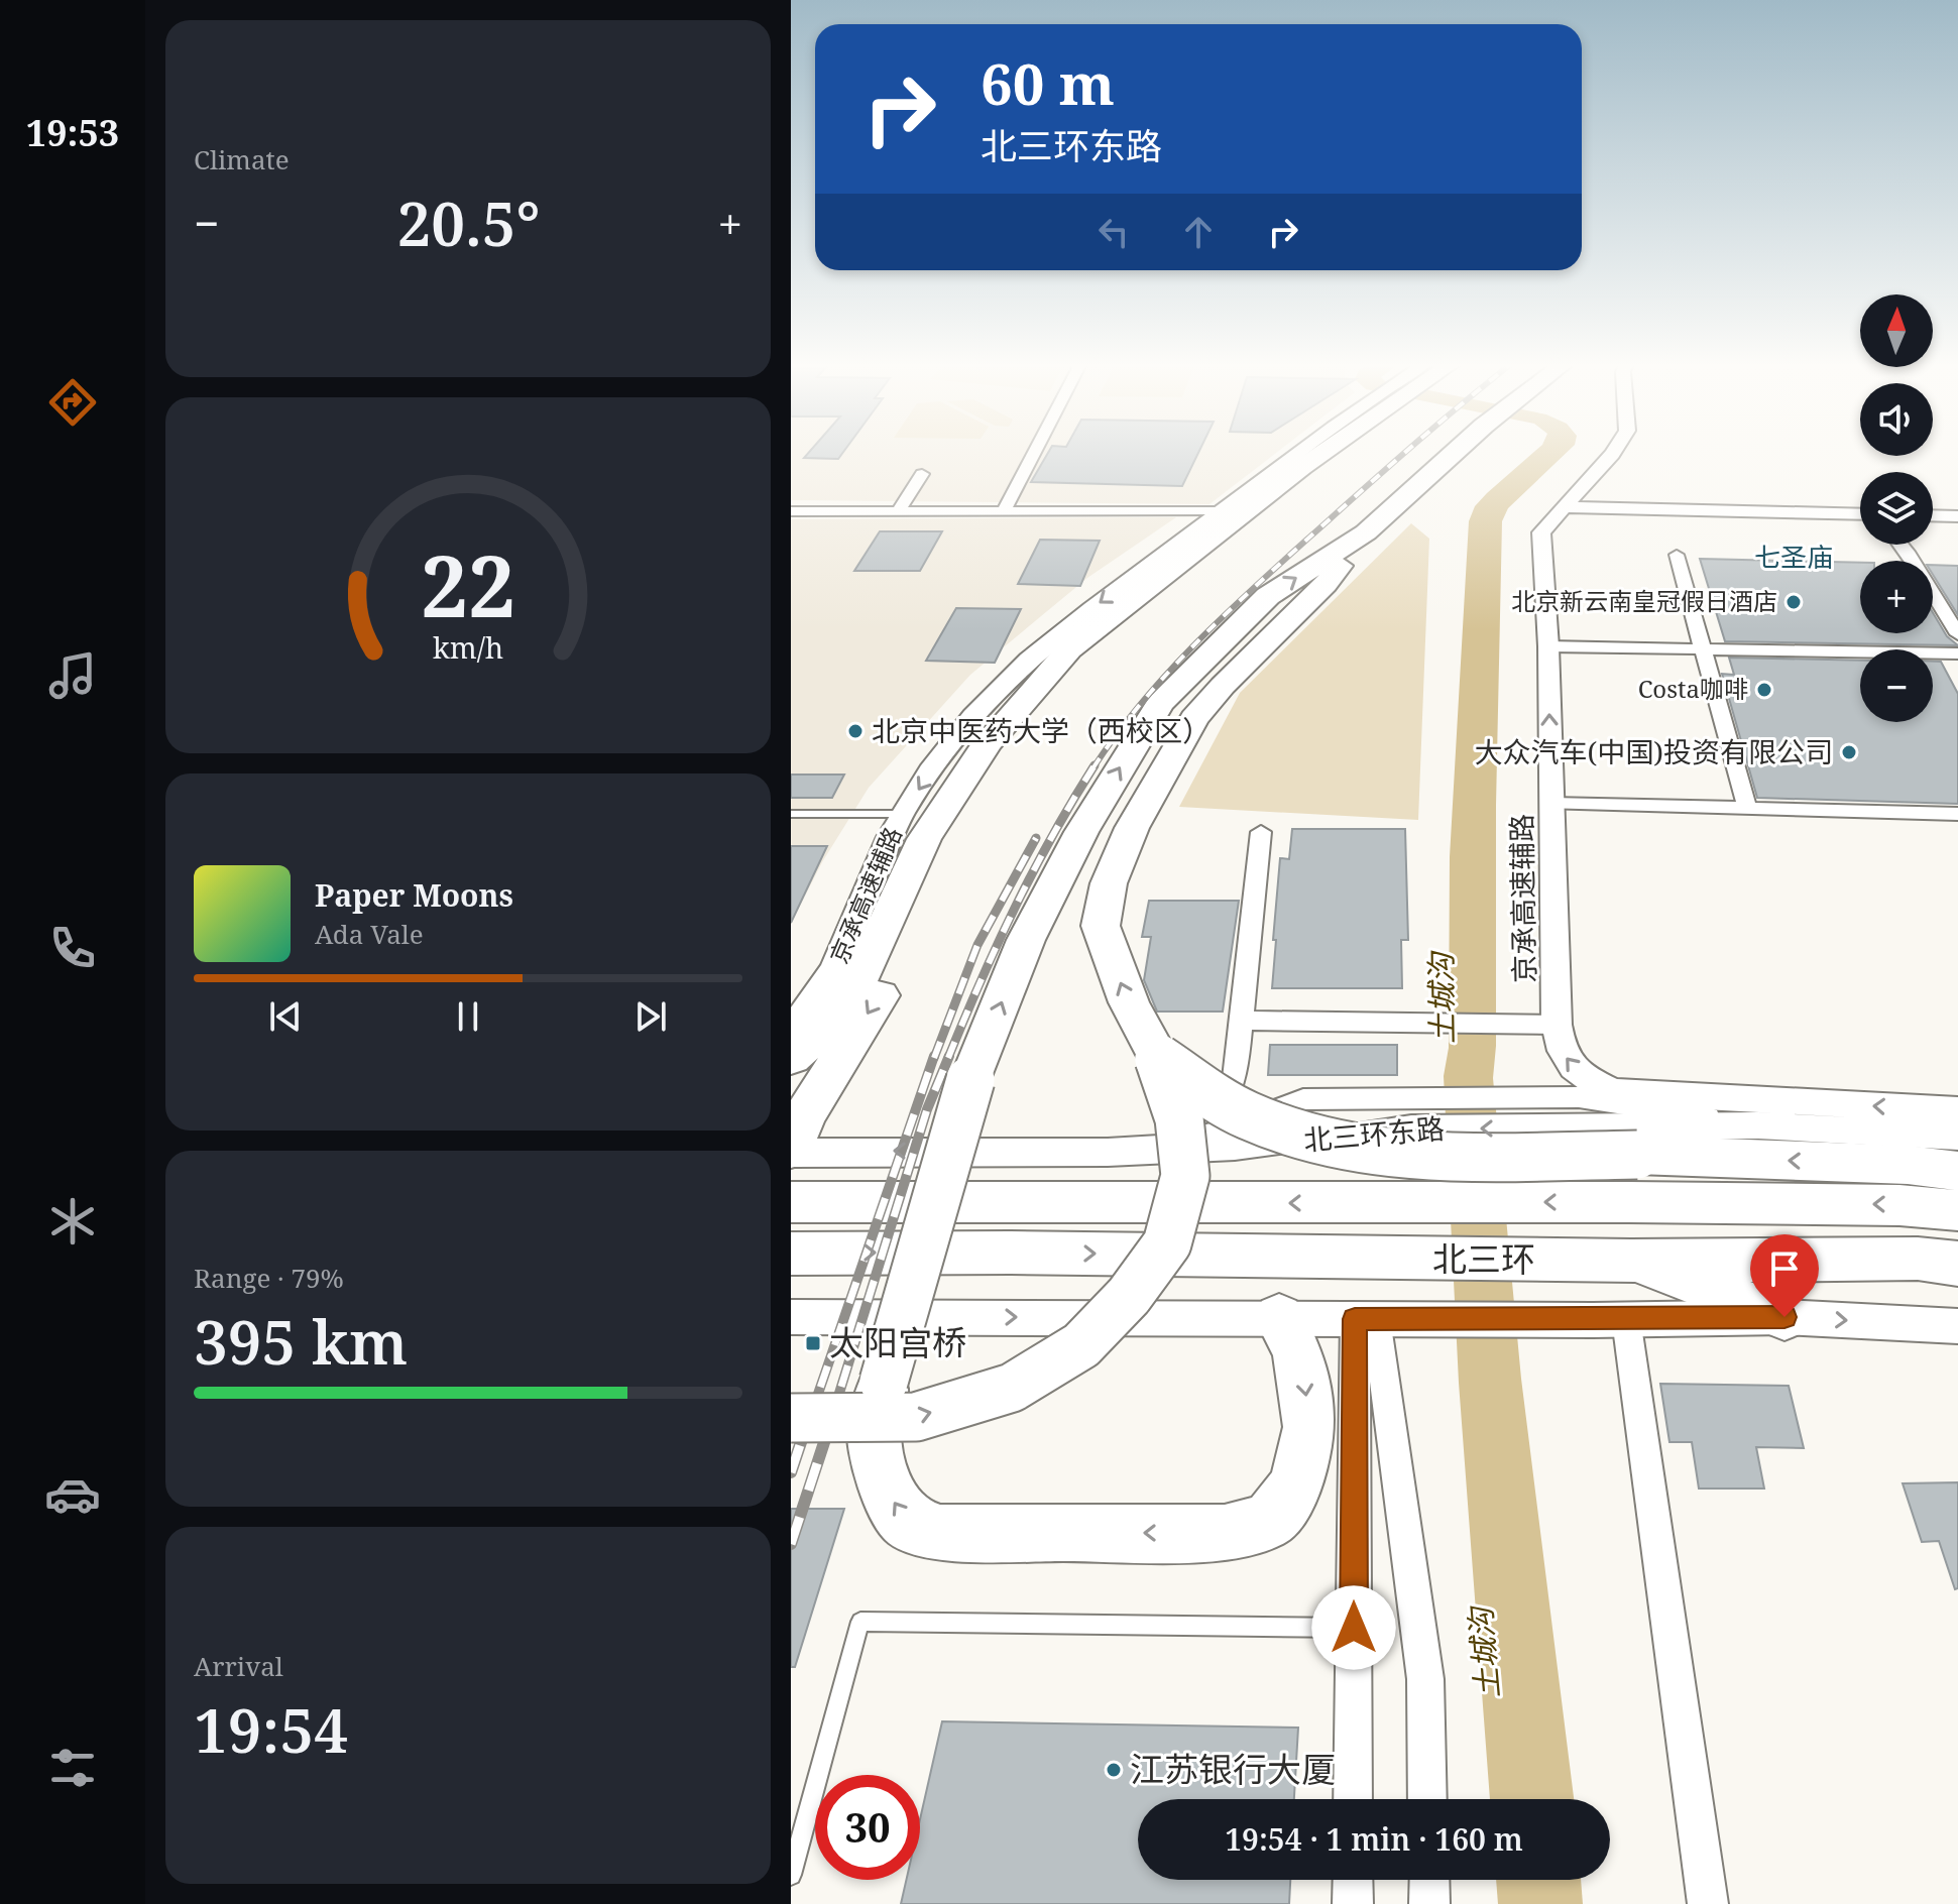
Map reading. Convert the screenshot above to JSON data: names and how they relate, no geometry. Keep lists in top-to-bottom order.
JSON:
{
  "streets": {
    "highway": ["北三环"],
    "street": ["京承高速辅路", "北三环东路"]
  },
  "districts": ["七圣庙"],
  "water": ["土城沟"],
  "places": {
    "other": [
      "北京新云南皇冠假日酒店",
      "Costa咖啡",
      "北京中医药大学（西校区）",
      "大众汽车(中国)投资有限公司",
      "江苏银行大厦"
    ],
    "transit": ["太阳宫桥"]
  },
  "north": "top",
  "page": {
    "tabs": "19:53",
    "tile": [
      "Climate",
      ["Range · 79%", "395 km"],
      ["Arrival", "19:54"]
    ],
    "turn": ["60 m", "北三环东路"],
    "heat": ["−", "20.5°", "+"],
    "map_buttons": ["+", "−"],
    "song": ["Paper Moons", "Ada Vale"],
    "limit": "30",
    "trip": "19:54 · 1 min · 160 m",
    "gauge": ["22", "km/h"]
  }
}
